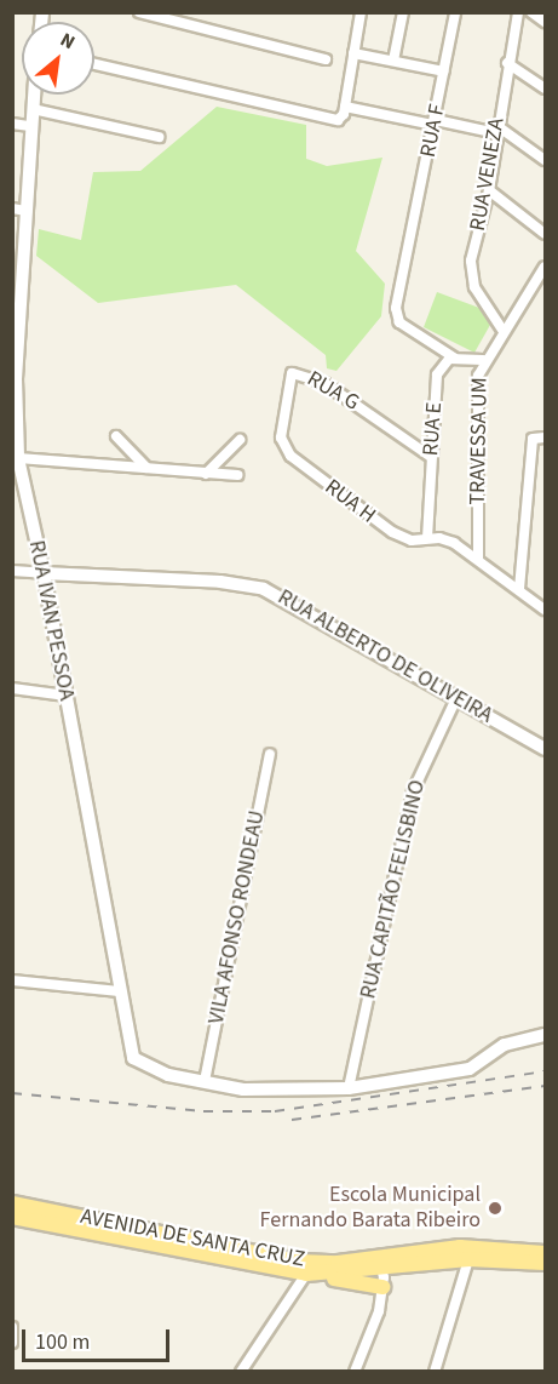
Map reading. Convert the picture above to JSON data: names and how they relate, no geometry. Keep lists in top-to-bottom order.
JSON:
{
  "streets": {
    "main road": ["AVENIDA DE SANTA CRUZ"],
    "street": [
      "RUA F",
      "RUA VENEZA",
      "RUA G",
      "RUA E",
      "TRAVESSA UM",
      "RUA H",
      "RUA IVAN PESSOA",
      "RUA ALBERTO DE OLIVEIRA",
      "RUA CAPITÃO FELISBINO",
      "VILA AFONSO RONDEAU"
    ]
  },
  "crossings": [
    ["RUA F", "RUA E"],
    ["RUA VENEZA", "TRAVESSA UM"],
    ["RUA G", "RUA E"],
    ["RUA G", "RUA H"],
    ["RUA E", "RUA H"],
    ["TRAVESSA UM", "RUA H"],
    ["RUA IVAN PESSOA", "RUA ALBERTO DE OLIVEIRA"],
    ["RUA IVAN PESSOA", "VILA AFONSO RONDEAU"],
    ["RUA ALBERTO DE OLIVEIRA", "RUA CAPITÃO FELISBINO"]
  ],
  "places": ["Escola Municipal Fernando Barata Ribeiro"],
  "scale_bar": "100 m",
  "north": "top right"
}
